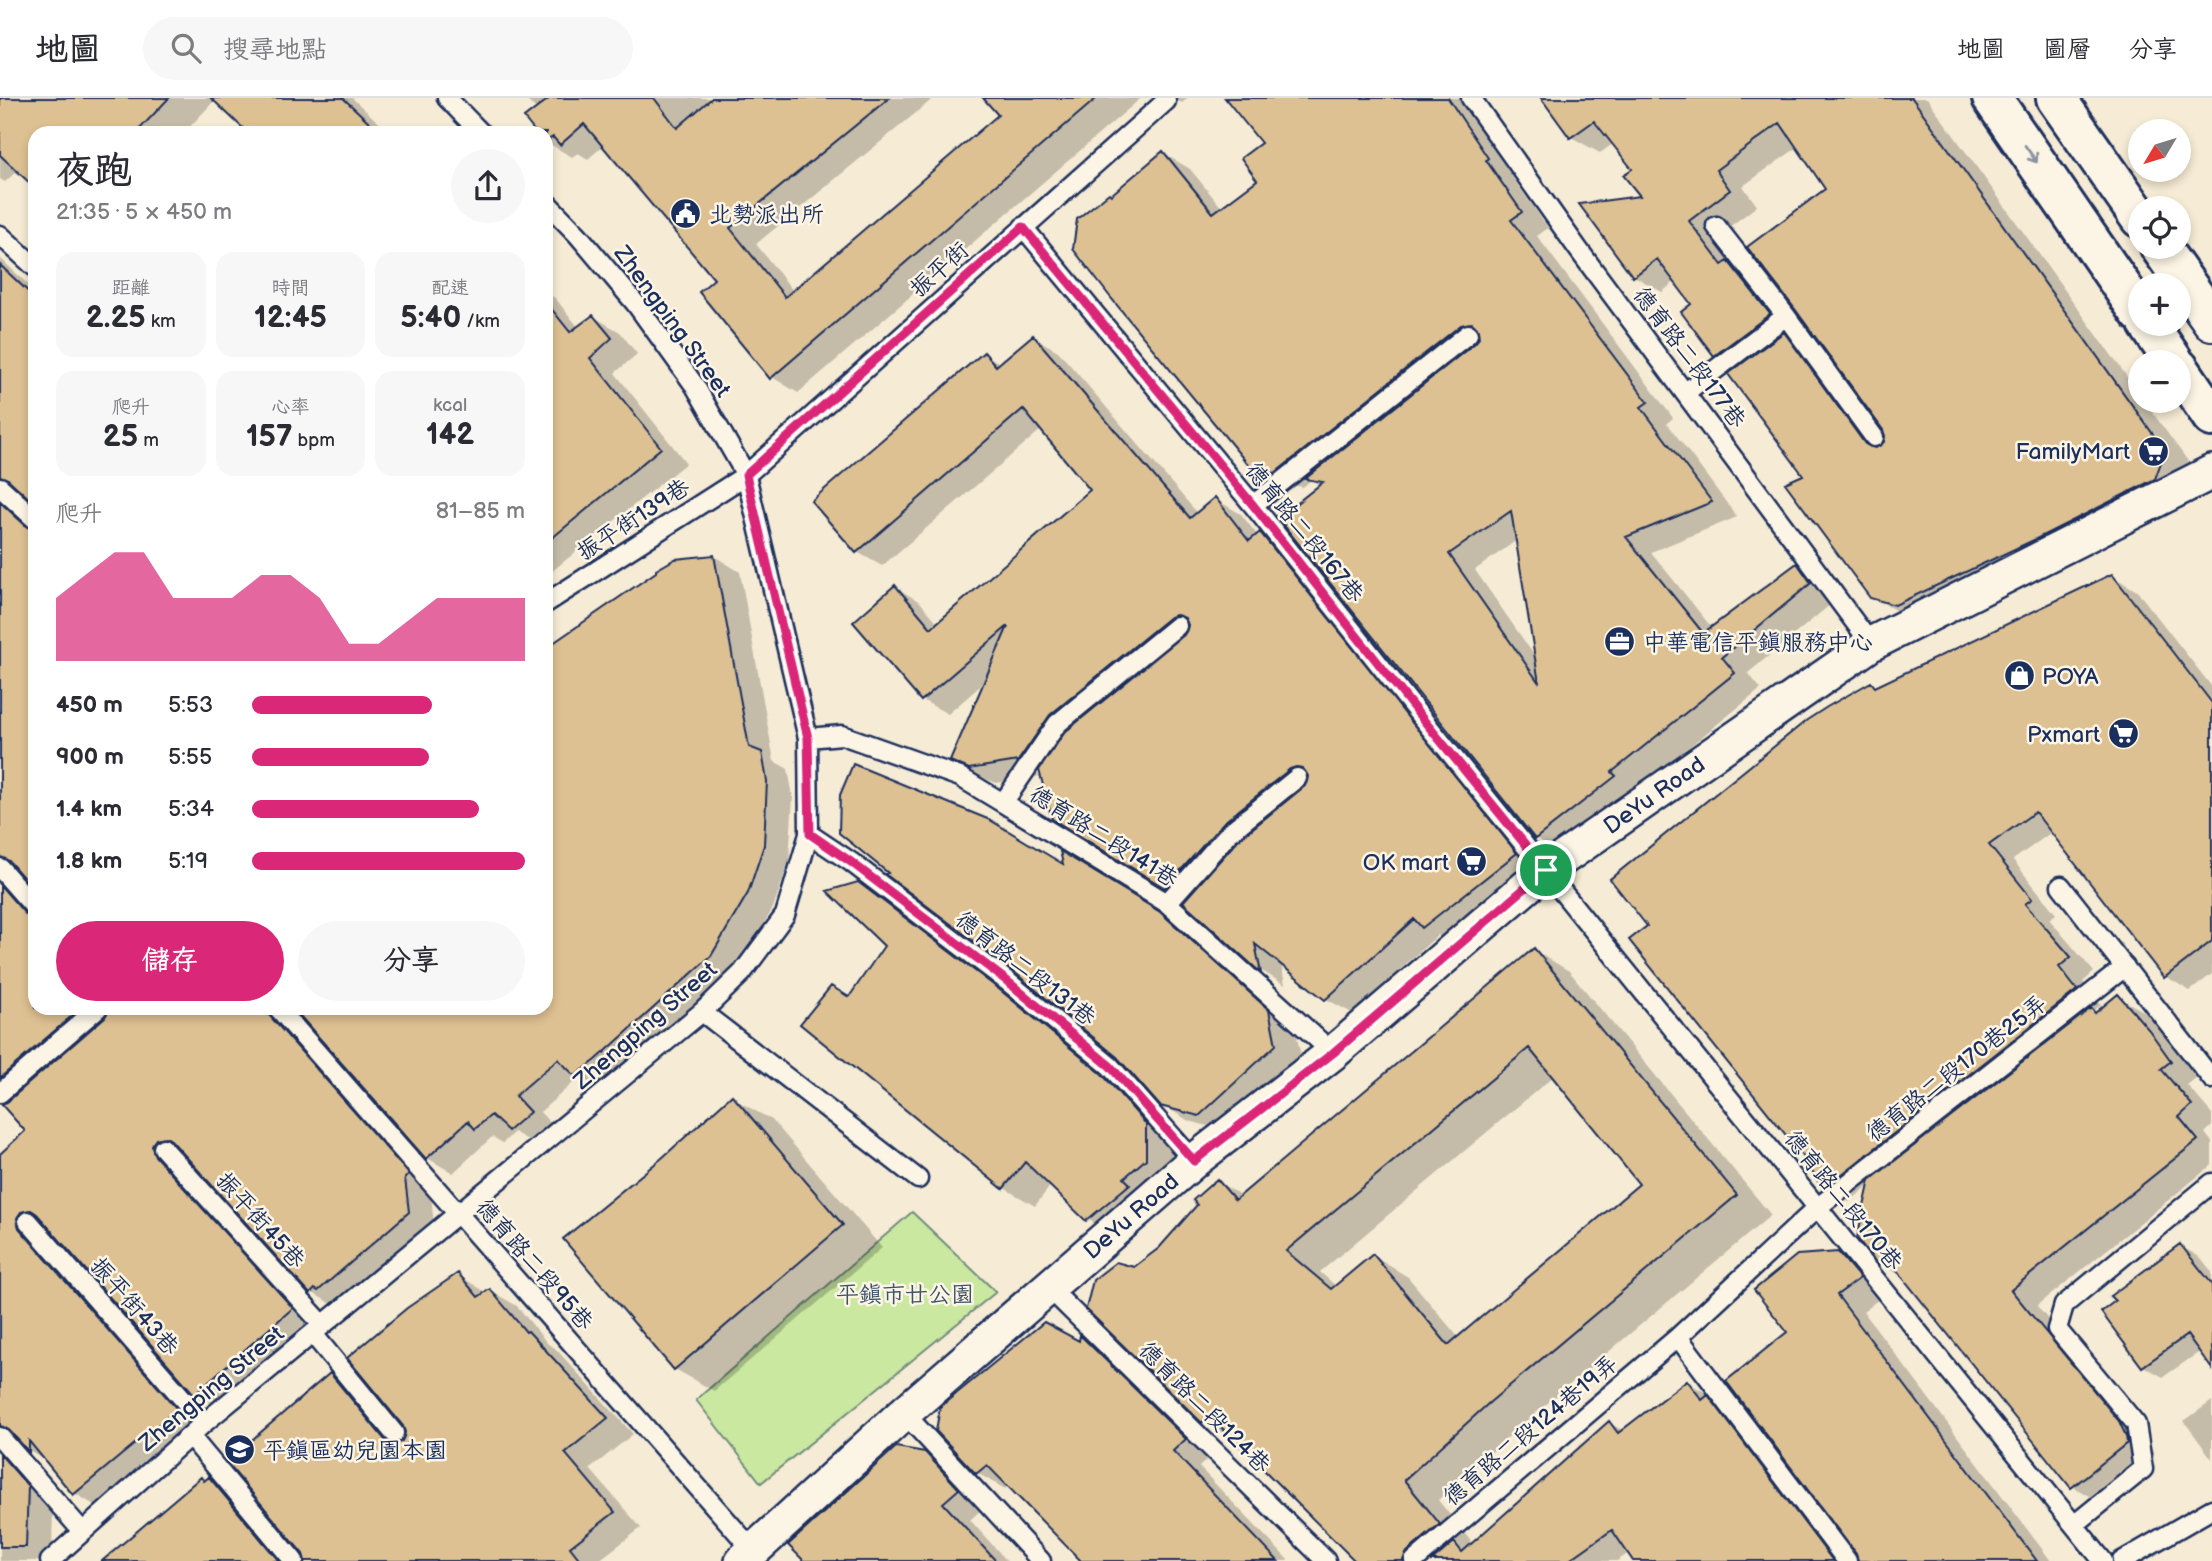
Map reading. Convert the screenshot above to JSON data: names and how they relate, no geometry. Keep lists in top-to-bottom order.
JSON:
{
  "streets": {
    "street": ["DeYu Road"],
    "lane": [
      "振平街",
      "Zhengping Street",
      "德育路二段177巷",
      "振平街139巷",
      "德育路二段167巷",
      "德育路二段141巷",
      "德育路二段131巷",
      "德育路二段170巷25弄",
      "德育路二段170巷",
      "振平街45巷",
      "德育路二段95巷",
      "振平街43巷",
      "德育路二段124巷",
      "德育路二段124巷19弄"
    ]
  },
  "crossings": [
    ["振平街", "Zhengping Street"],
    ["振平街", "振平街139巷"],
    ["振平街", "德育路二段167巷"],
    ["Zhengping Street", "振平街139巷"],
    ["Zhengping Street", "德育路二段141巷"],
    ["Zhengping Street", "德育路二段131巷"],
    ["Zhengping Street", "振平街45巷"],
    ["Zhengping Street", "德育路二段95巷"],
    ["Zhengping Street", "振平街43巷"],
    ["德育路二段177巷", "DeYu Road"],
    ["德育路二段167巷", "DeYu Road"],
    ["德育路二段167巷", "德育路二段170巷"],
    ["DeYu Road", "德育路二段141巷"],
    ["DeYu Road", "德育路二段131巷"],
    ["DeYu Road", "德育路二段170巷"],
    ["DeYu Road", "德育路二段95巷"],
    ["DeYu Road", "德育路二段124巷"],
    ["德育路二段170巷25弄", "德育路二段170巷"],
    ["德育路二段170巷25弄", "德育路二段124巷19弄"]
  ],
  "parks": ["平鎮市廿公園"],
  "places": {
    "public building": ["北勢派出所"],
    "supermarket": ["FamilyMart", "Pxmart", "OK mart"],
    "office": ["中華電信平鎮服務中心"],
    "shop": ["POYA"],
    "school or university": ["平鎮區幼兒園本園"]
  },
  "north": "bottom left",
  "page": {
    "header": "地圖",
    "search": "搜尋地點",
    "nav": ["地圖", "圖層", "分享"],
    "map_buttons": ["+", "−"],
    "heading": ["夜跑", "21:35 · 5 × 450 m"],
    "stats": [
      ["距離", "2.25 km"],
      ["時間", "12:45"],
      ["配速", "5:40 /km"],
      ["爬升", "25 m"],
      ["心率", "157 bpm"],
      ["kcal", "142"]
    ],
    "chart": ["爬升", "81–85 m"],
    "list": [
      {
        "name": "450 m",
        "note": "5:53"
      },
      {
        "name": "900 m",
        "note": "5:55"
      },
      {
        "name": "1.4 km",
        "note": "5:34"
      },
      {
        "name": "1.8 km",
        "note": "5:19"
      }
    ],
    "buttons": ["儲存", "分享"]
  }
}
